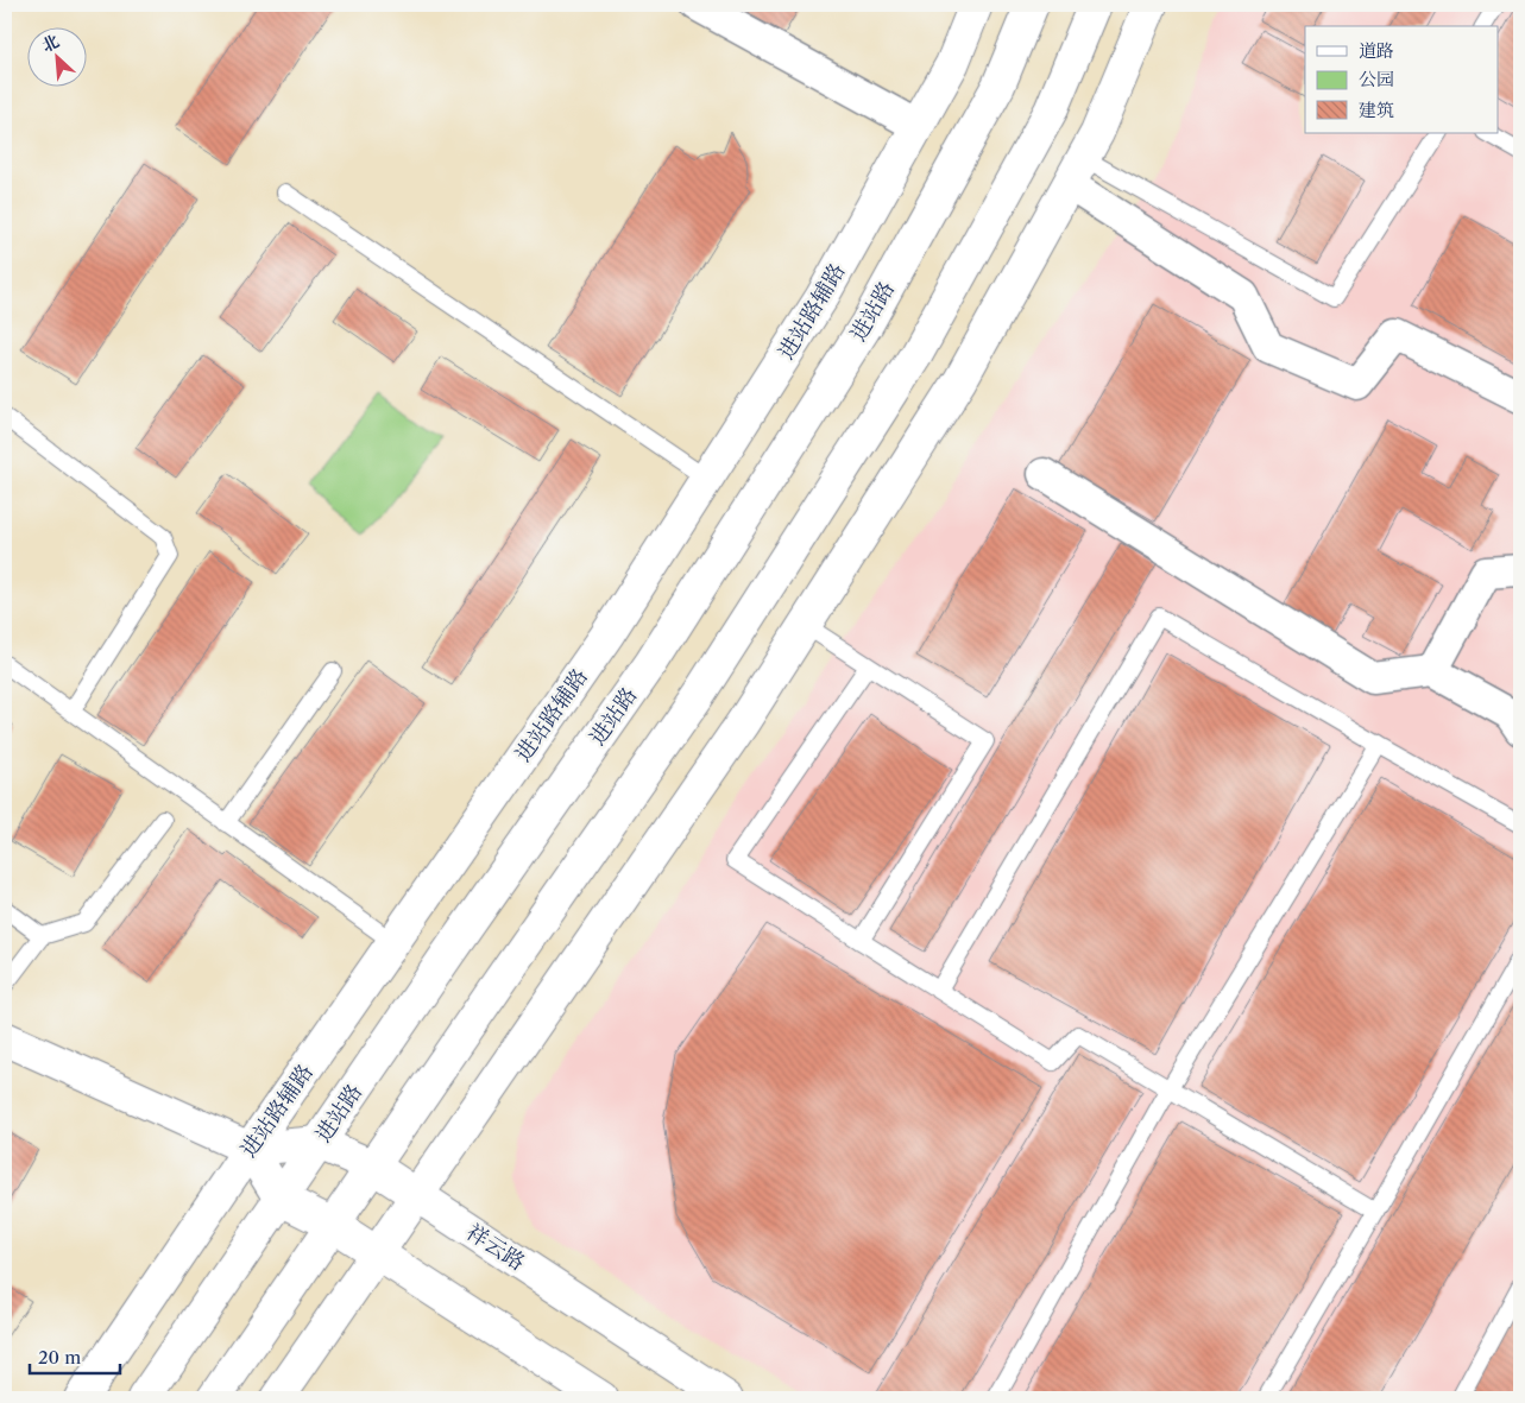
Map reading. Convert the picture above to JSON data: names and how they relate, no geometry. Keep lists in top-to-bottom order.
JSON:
{
  "streets": {
    "main road": ["进站路辅路", "进站路", "祥云路"]
  },
  "crossings": [
    ["进站路辅路", "祥云路"],
    ["进站路", "祥云路"]
  ],
  "legend": ["道路", "公园", "建筑"],
  "scale_bar": "20 m",
  "north": "top left"
}
